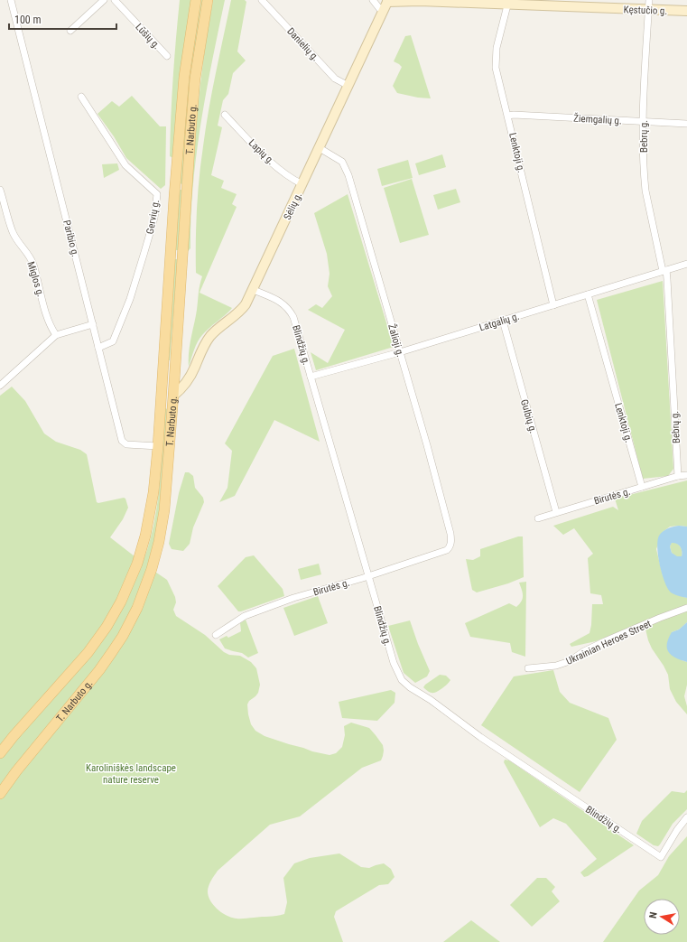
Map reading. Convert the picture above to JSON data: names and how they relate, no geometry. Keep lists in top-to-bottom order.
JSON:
{
  "streets": {
    "main road": ["Kęstučio g.", "T. Narbuto g.", "Sėlių g."],
    "street": [
      "Lūšių g.",
      "Danielių g.",
      "Žiemgalių g.",
      "Bebrų g.",
      "Lapių g.",
      "Lenktoji g.",
      "Gervių g.",
      "Paribio g.",
      "Miglos g.",
      "Latgalių g.",
      "Žalioji g.",
      "Blindžių g.",
      "Gulbių g.",
      "Birutės g.",
      "Ukrainian Heroes Street"
    ]
  },
  "crossings": [
    ["Kęstučio g.", "Bebrų g."],
    ["Kęstučio g.", "Lenktoji g."],
    ["Kęstučio g.", "Sėlių g."],
    ["Danielių g.", "Sėlių g."],
    ["Žiemgalių g.", "Bebrų g."],
    ["Žiemgalių g.", "Lenktoji g."],
    ["T. Narbuto g.", "Sėlių g."],
    ["T. Narbuto g.", "Paribio g."],
    ["Bebrų g.", "Latgalių g."],
    ["Bebrų g.", "Birutės g."],
    ["Lapių g.", "Sėlių g."],
    ["Lenktoji g.", "Latgalių g."],
    ["Lenktoji g.", "Birutės g."],
    ["Sėlių g.", "Žalioji g."],
    ["Sėlių g.", "Blindžių g."],
    ["Gervių g.", "Paribio g."],
    ["Latgalių g.", "Žalioji g."],
    ["Latgalių g.", "Blindžių g."],
    ["Latgalių g.", "Gulbių g."],
    ["Žalioji g.", "Birutės g."],
    ["Blindžių g.", "Birutės g."],
    ["Gulbių g.", "Birutės g."]
  ],
  "parks": ["Karoliniškės landscape nature reserve"],
  "scale_bar": "100 m",
  "north": "left"
}
